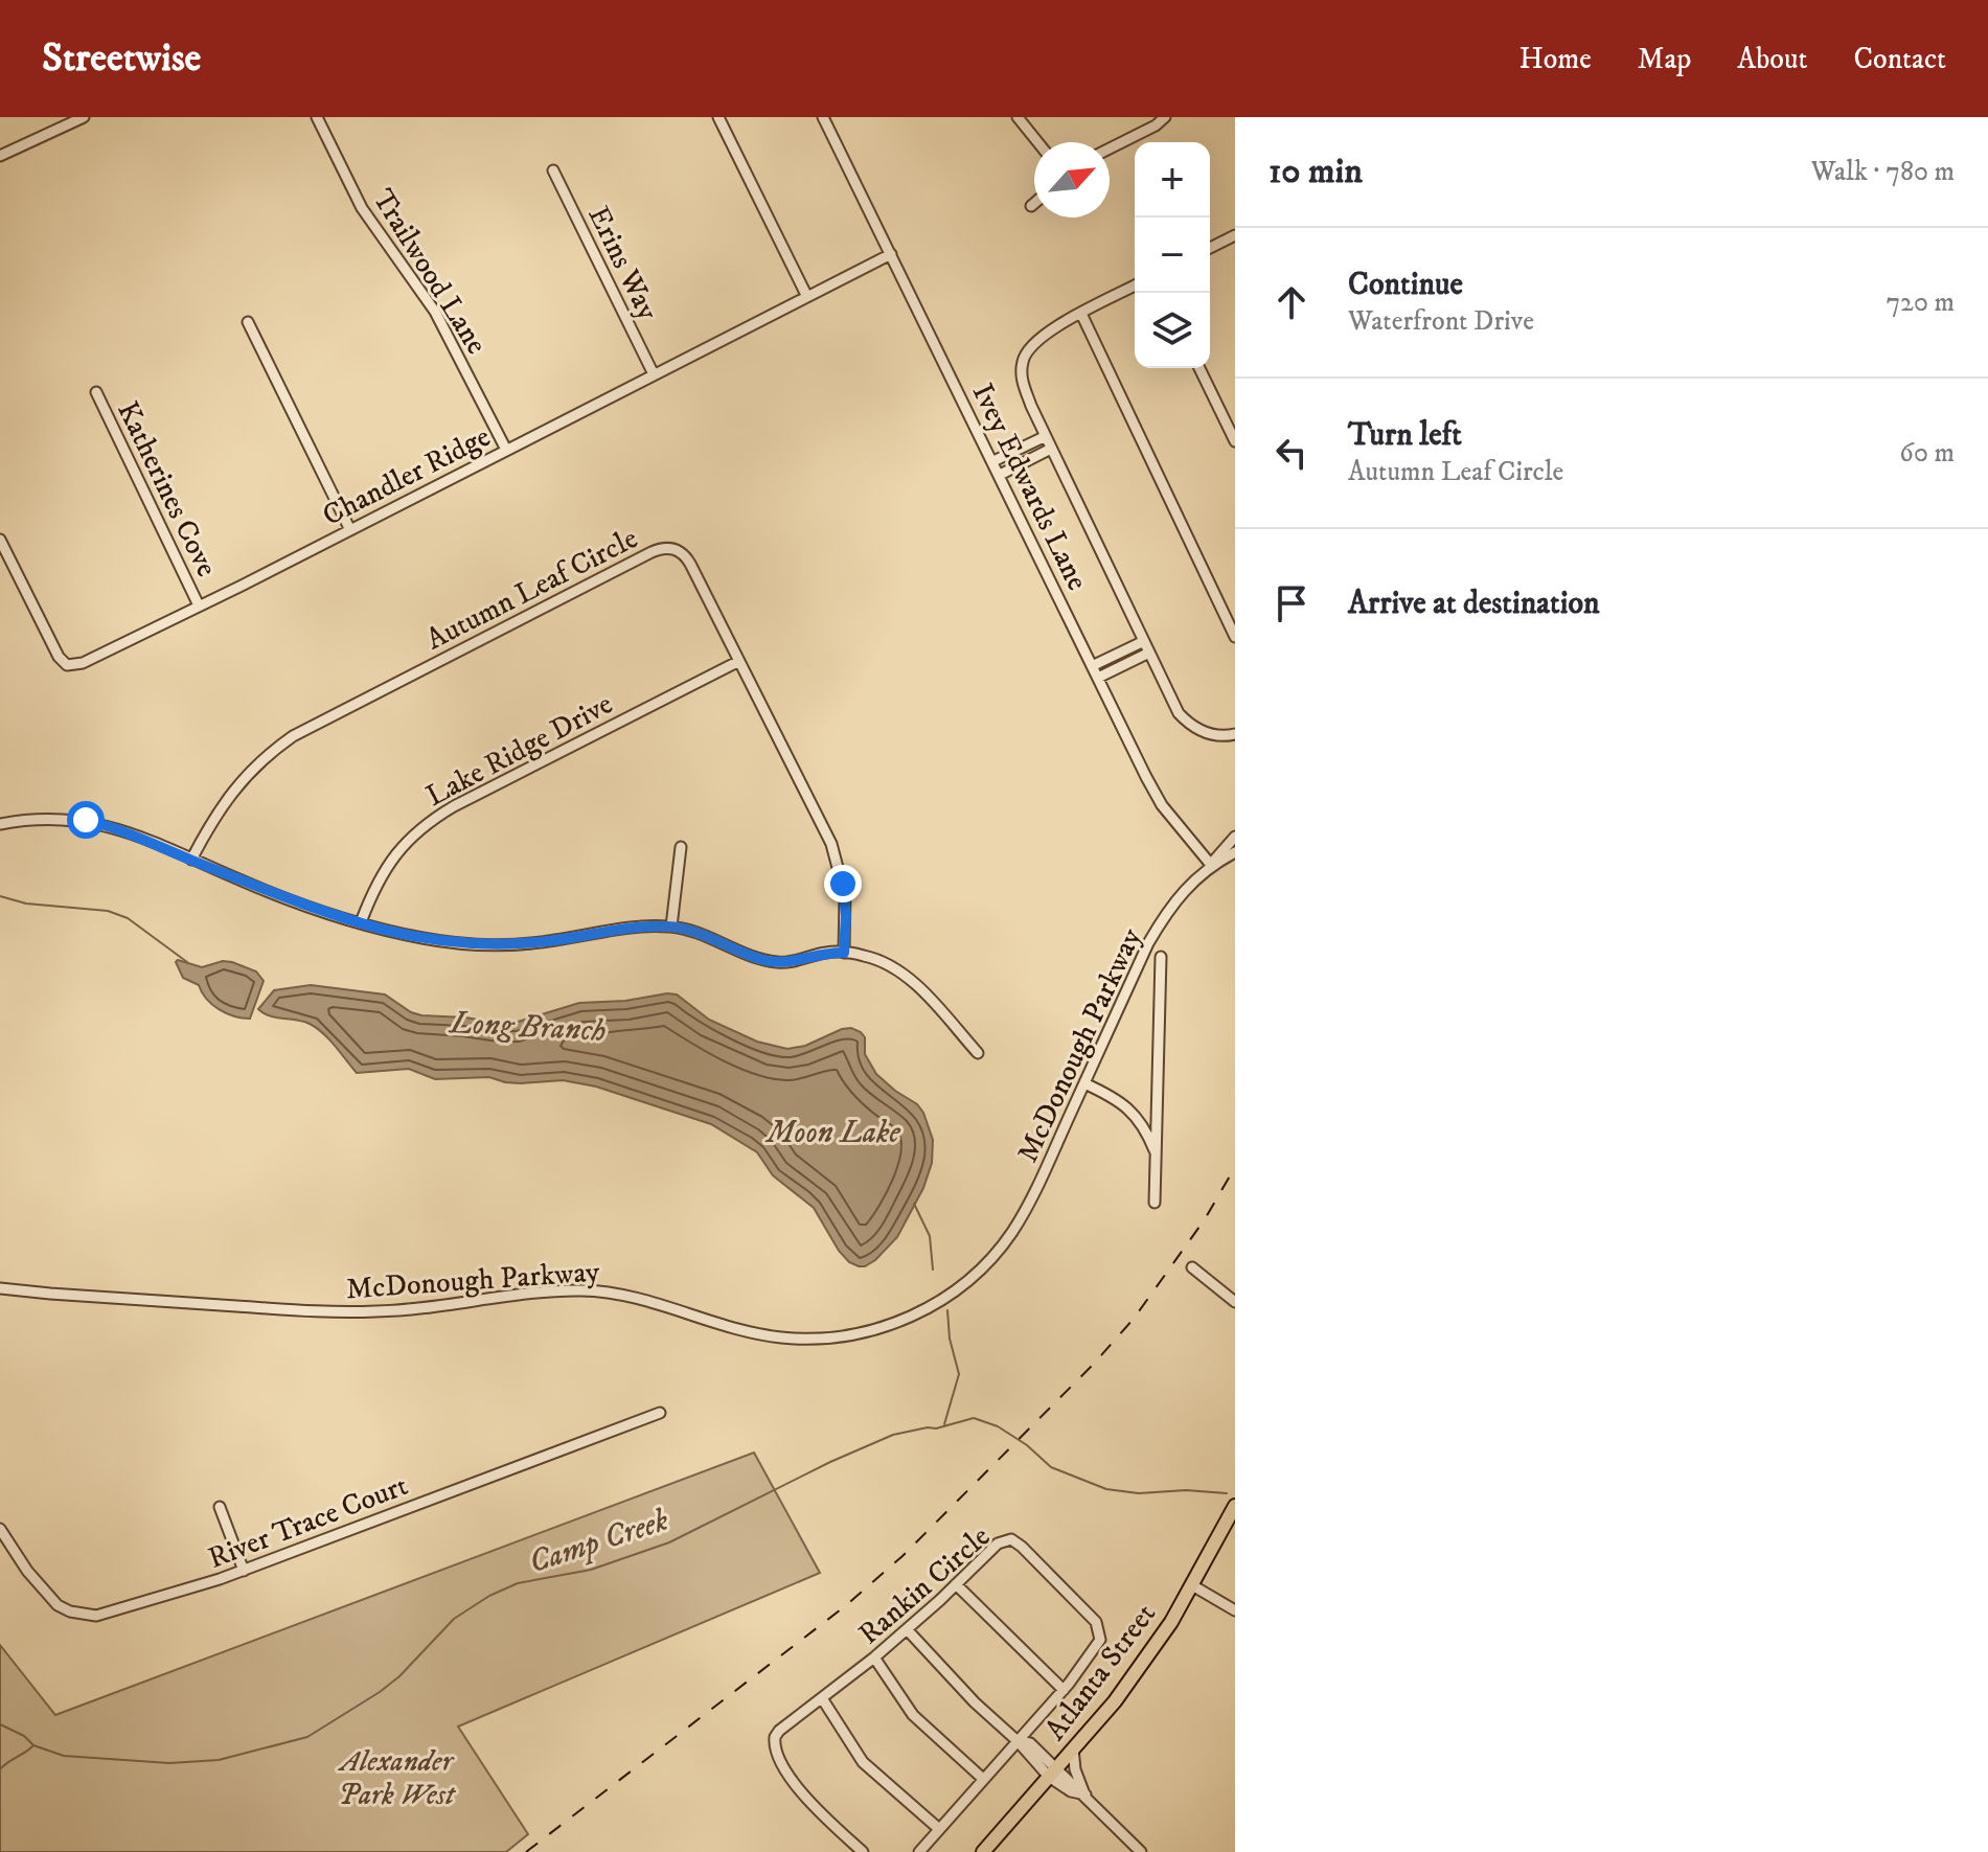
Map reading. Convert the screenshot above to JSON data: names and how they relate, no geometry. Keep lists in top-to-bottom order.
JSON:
{
  "streets": {
    "main road": ["Atlanta Street"],
    "street": [
      "Erins Way",
      "Trailwood Lane",
      "Chandler Ridge",
      "Ivey Edwards Lane",
      "Katherines Cove",
      "Autumn Leaf Circle",
      "Lake Ridge Drive",
      "McDonough Parkway",
      "River Trace Court",
      "Rankin Circle"
    ]
  },
  "crossings": [
    ["Erins Way", "Chandler Ridge"],
    ["Trailwood Lane", "Chandler Ridge"],
    ["Chandler Ridge", "Ivey Edwards Lane"],
    ["Chandler Ridge", "Katherines Cove"],
    ["Ivey Edwards Lane", "McDonough Parkway"],
    ["Autumn Leaf Circle", "Lake Ridge Drive"]
  ],
  "water": ["Long Branch", "Moon Lake", "Camp Creek"],
  "parks": ["Alexander Park West"],
  "north": "top right",
  "page": {
    "header": "Streetwise",
    "nav": [
      "Home",
      "Map",
      "About",
      "Contact"
    ],
    "heading": ["10 min", "Walk · 780 m"],
    "map_buttons": ["+", "−"],
    "list": [
      ["Continue", "Waterfront Drive", "720 m"],
      ["Turn left", "Autumn Leaf Circle", "60 m"],
      "Arrive at destination"
    ]
  }
}
